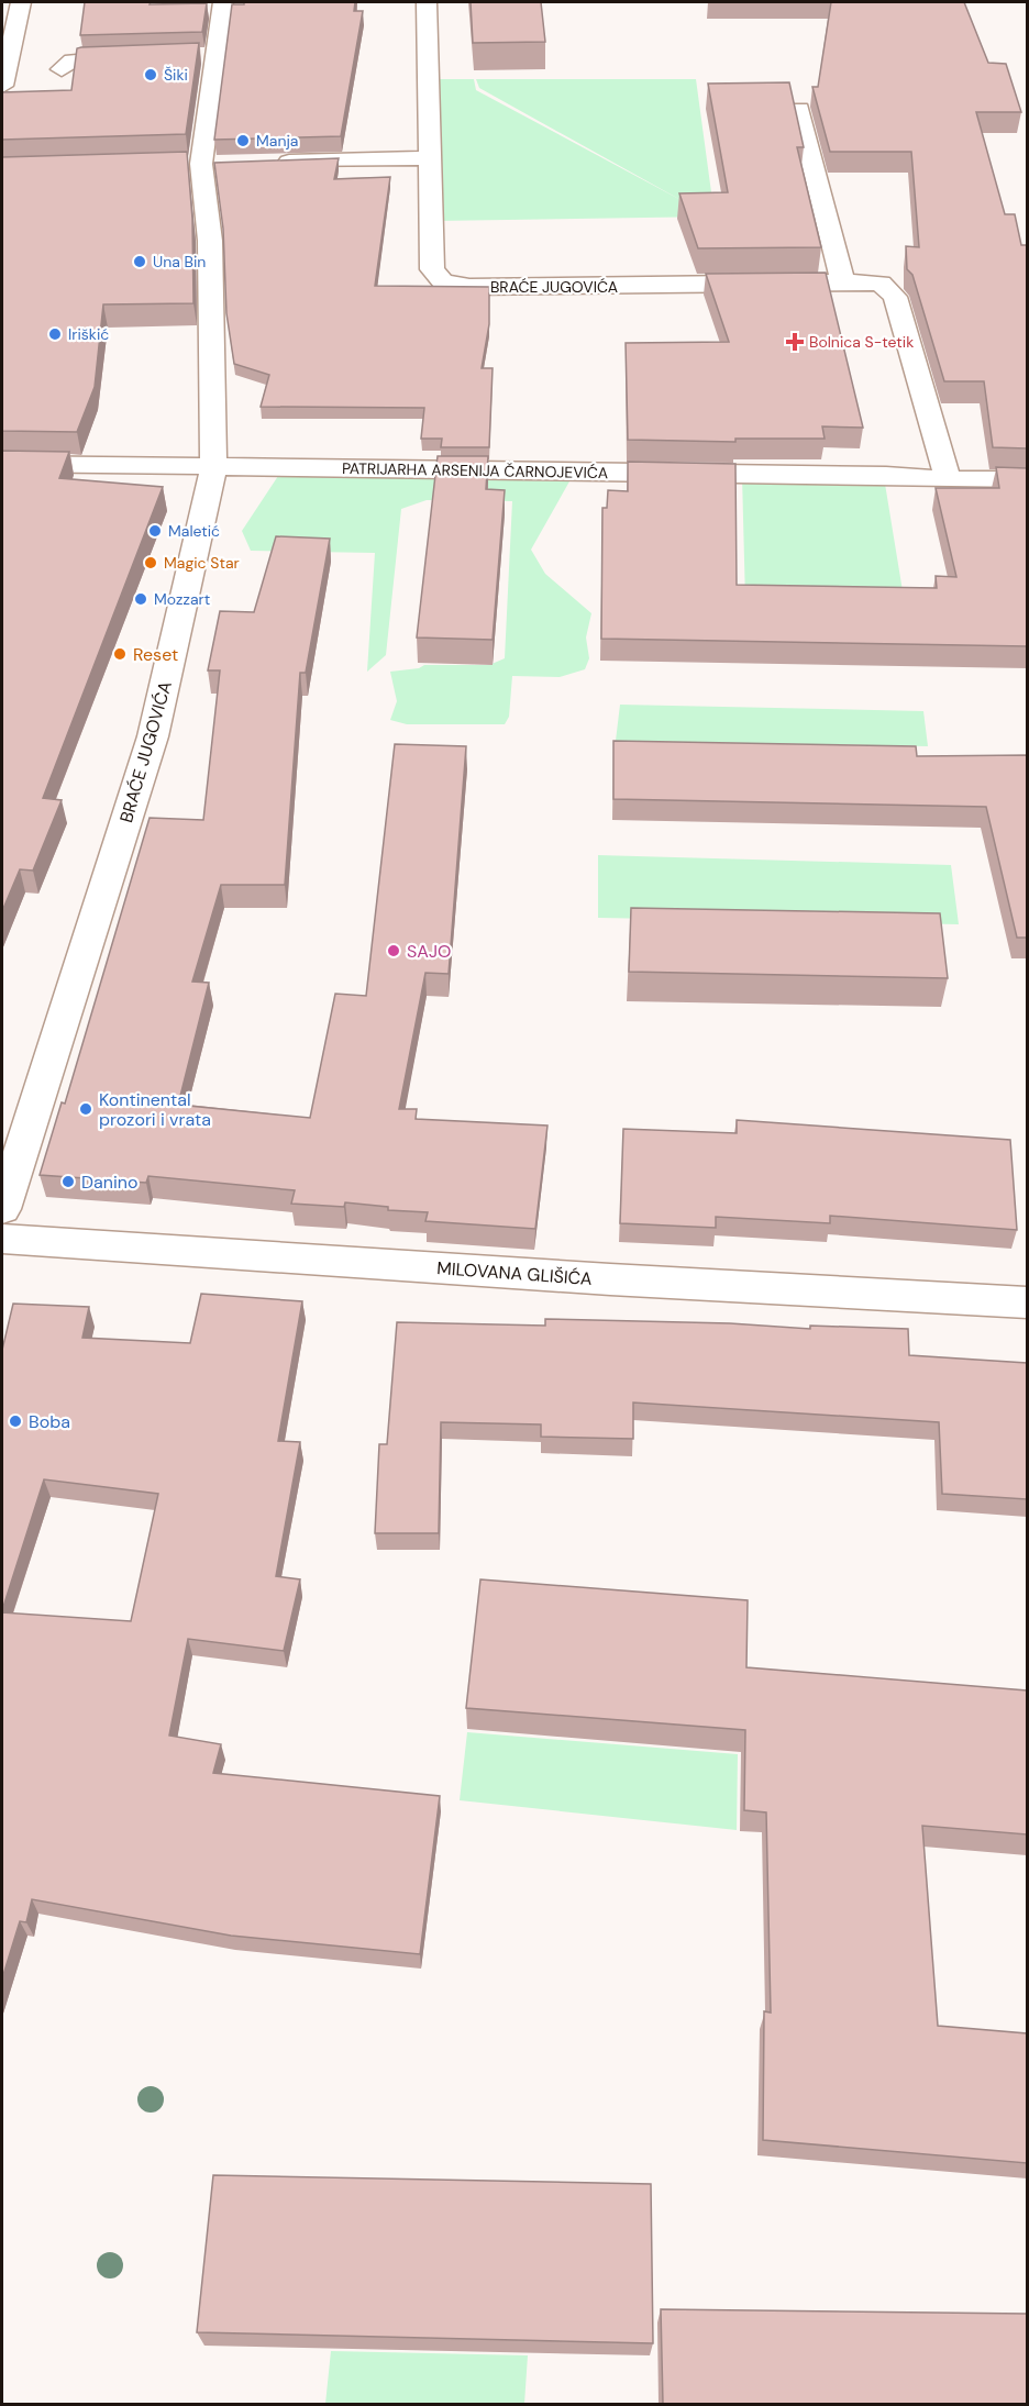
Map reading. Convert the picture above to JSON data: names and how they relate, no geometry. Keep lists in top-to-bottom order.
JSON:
{
  "streets": {
    "street": ["BRAĆE JUGOVIĆA", "PATRIJARHA ARSENIJA ČARNOJEVIĆA", "MILOVANA GLIŠIĆA"]
  },
  "crossings": [
    ["BRAĆE JUGOVIĆA", "PATRIJARHA ARSENIJA ČARNOJEVIĆA"]
  ],
  "places": {
    "other": [
      "Šiki",
      "Manja",
      "Una Bin",
      "Iriškić",
      "Maletić",
      "Magic Star",
      "Mozzart",
      "Reset",
      "SAJO",
      "Kontinental prozori i vrata",
      "Danino",
      "Boba"
    ],
    "health": ["Bolnica S-tetik"]
  }
}
